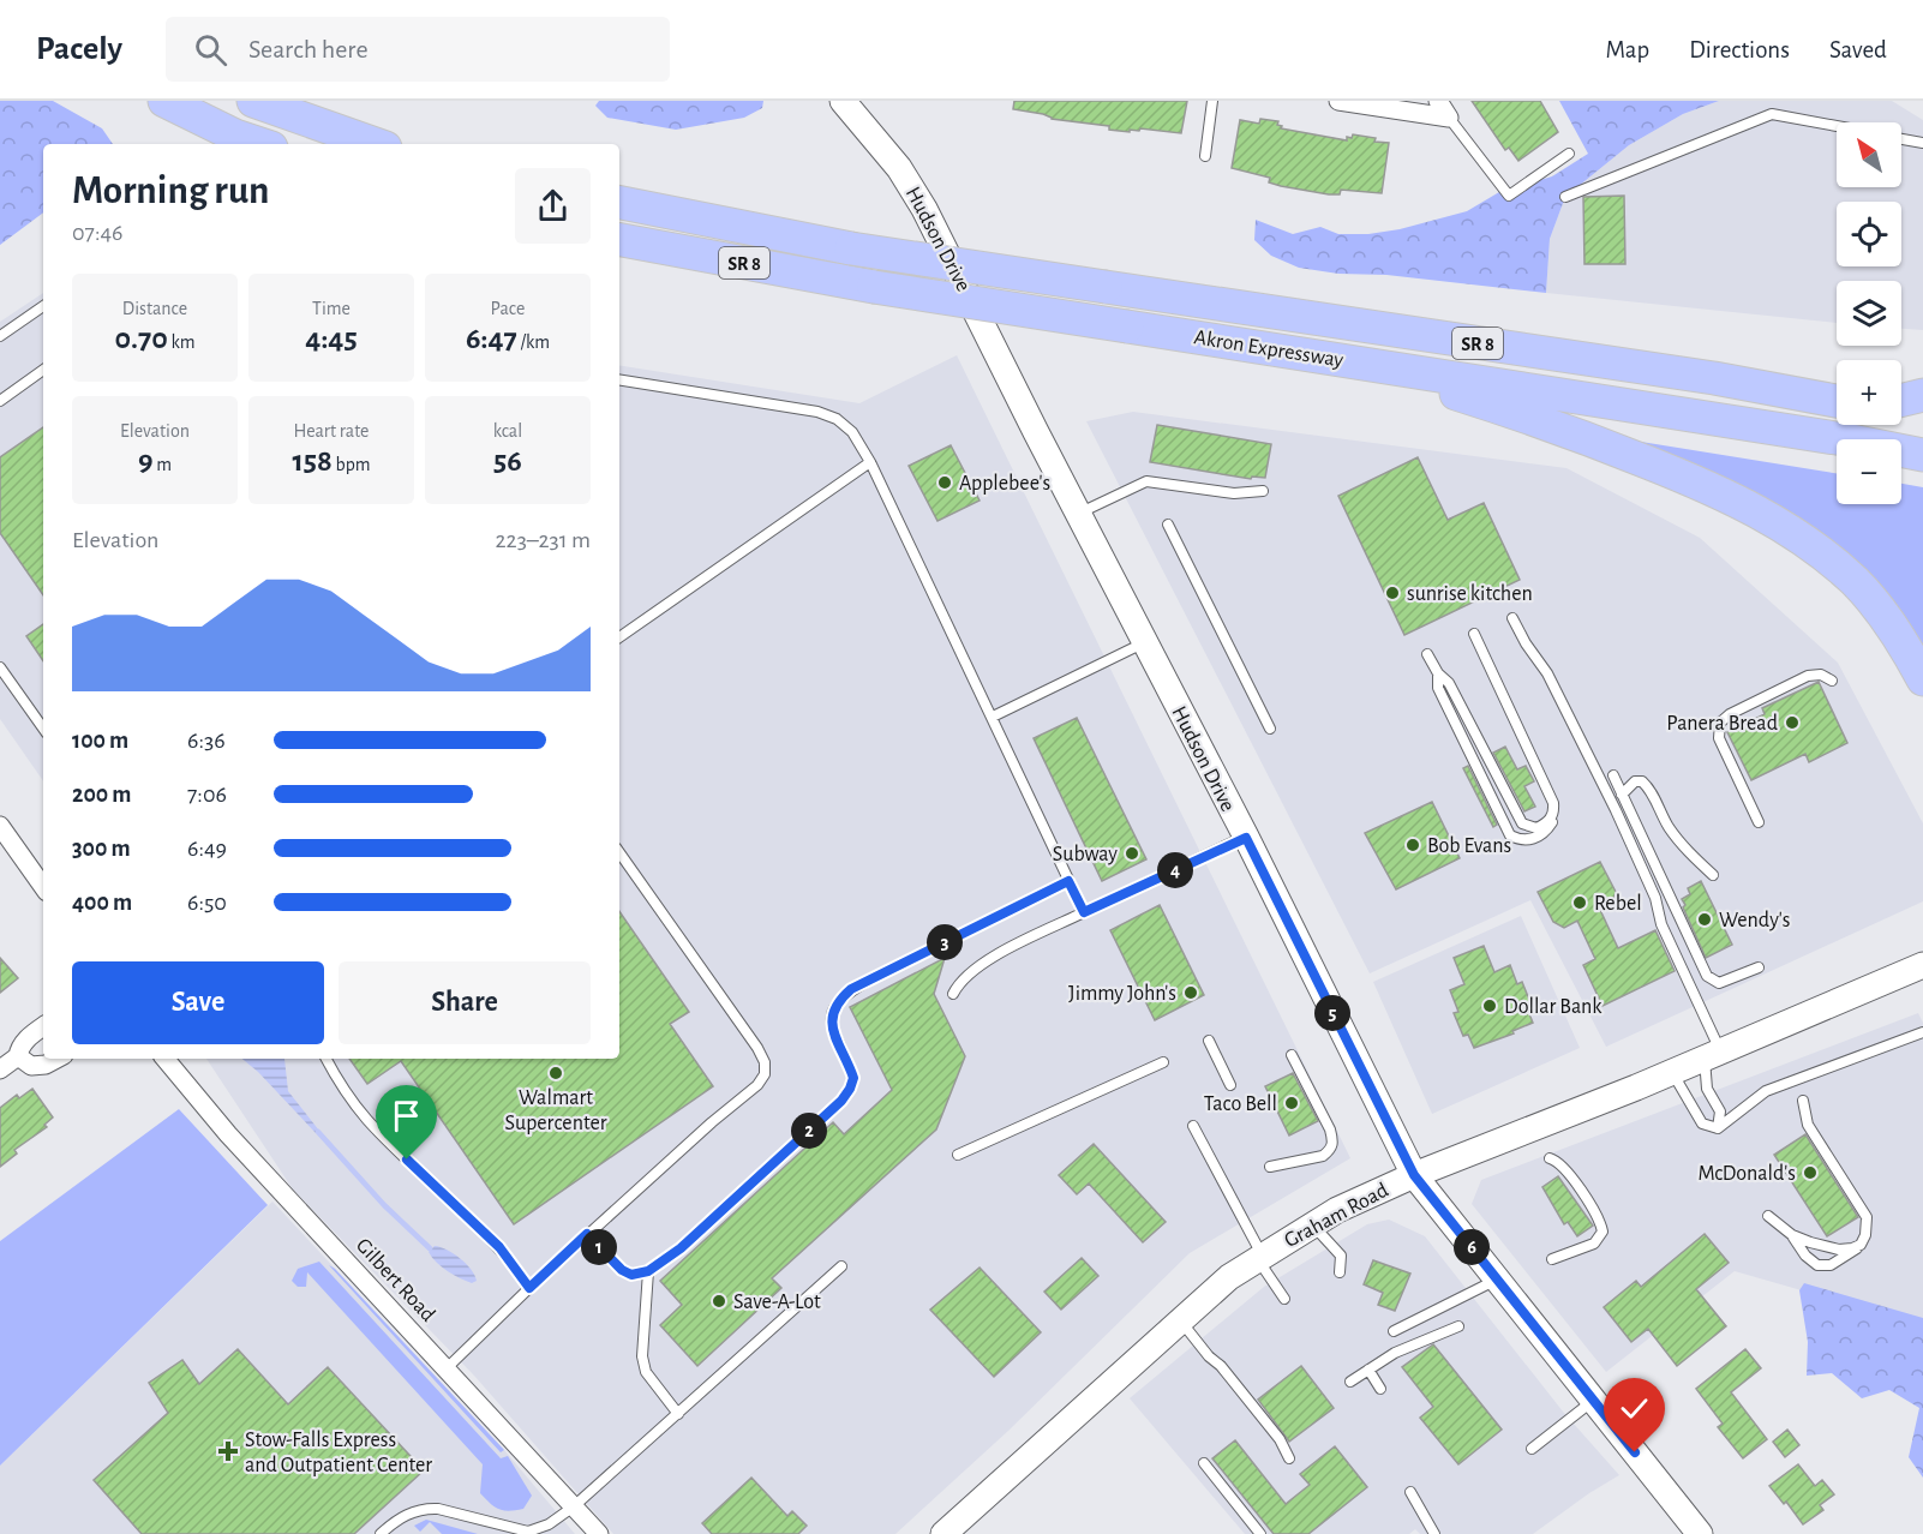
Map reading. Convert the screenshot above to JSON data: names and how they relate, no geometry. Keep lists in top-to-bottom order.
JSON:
{
  "streets": {
    "highway": ["SR 8", "Akron Expressway"],
    "street": ["Hudson Drive", "Graham Road", "Gilbert Road"]
  },
  "crossings": [
    ["Hudson Drive", "Graham Road"]
  ],
  "places": {
    "other": [
      "Applebee's",
      "sunrise kitchen",
      "Panera Bread",
      "Bob Evans",
      "Subway",
      "Rebel",
      "Wendy's",
      "Jimmy John's",
      "Dollar Bank",
      "Walmart Supercenter",
      "Taco Bell",
      "McDonald's",
      "Save-A-Lot"
    ],
    "health": ["Stow-Falls Express and Outpatient Center"]
  },
  "north": "top left",
  "page": {
    "header": "Pacely",
    "search": "Search here",
    "nav": ["Map", "Directions", "Saved"],
    "map_buttons": ["+", "−"],
    "heading": ["Morning run", "07:46"],
    "stats": [
      ["Distance", "0.70 km"],
      ["Time", "4:45"],
      ["Pace", "6:47 /km"],
      ["Elevation", "9 m"],
      ["Heart rate", "158 bpm"],
      ["kcal", "56"]
    ],
    "chart": ["Elevation", "223–231 m"],
    "list": [
      {
        "name": "100 m",
        "note": "6:36"
      },
      {
        "name": "200 m",
        "note": "7:06"
      },
      {
        "name": "300 m",
        "note": "6:49"
      },
      {
        "name": "400 m",
        "note": "6:50"
      }
    ],
    "pins": [
      "4",
      "3",
      "5",
      "2",
      "1",
      "6"
    ],
    "buttons": ["Save", "Share"]
  }
}
